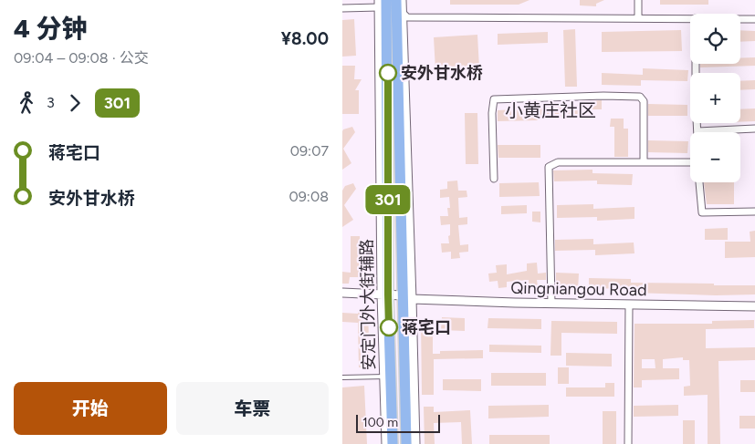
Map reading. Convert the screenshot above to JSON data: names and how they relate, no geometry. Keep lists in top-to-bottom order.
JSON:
{
  "streets": {
    "street": ["Qingniangou Road", "安定门外大街辅路"]
  },
  "districts": ["小黄庄社区"],
  "places": ["安外甘水桥", "蒋宅口"],
  "lines": ["bus line 301"],
  "scale_bar": "100 m",
  "page": {
    "heading": ["4 分钟", "09:04 – 09:08 · 公交", "¥8.00"],
    "on_map": "301",
    "map_buttons": ["+", "−"],
    "legs": ["3", "301"],
    "list": [
      {
        "name": "蒋宅口",
        "value": "09:07"
      },
      {
        "name": "安外甘水桥",
        "value": "09:08"
      }
    ],
    "buttons": ["开始", "车票"],
    "scale": "100 m"
  }
}
